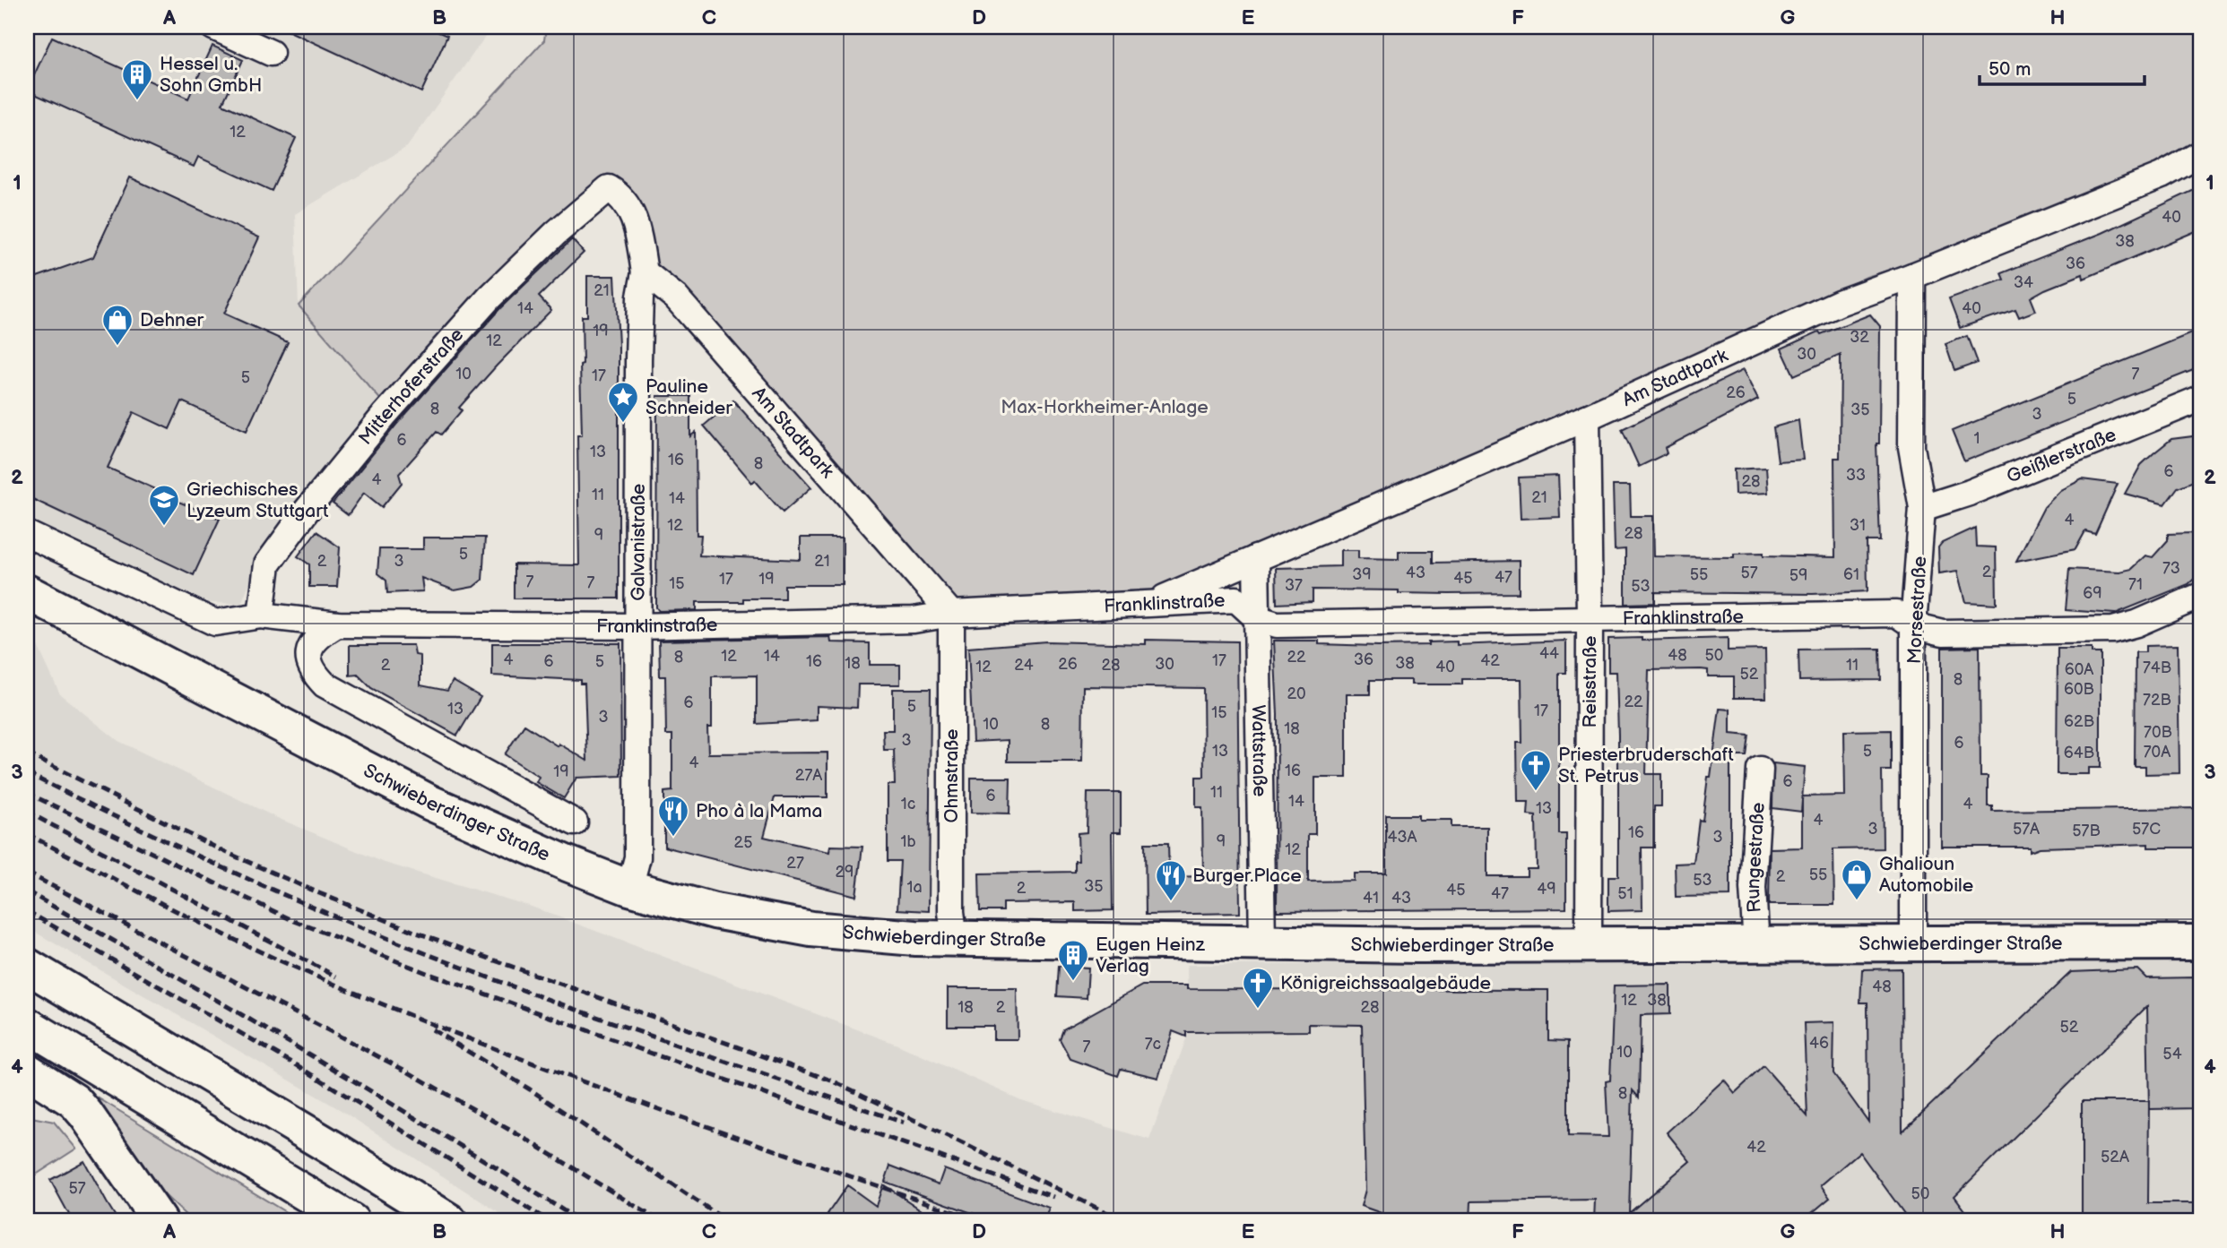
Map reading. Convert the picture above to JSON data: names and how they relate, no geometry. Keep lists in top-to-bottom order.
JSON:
{
  "streets": {
    "main road": ["Schwieberdinger Straße"],
    "street": [
      "Am Stadtpark",
      "Mitterhoferstraße",
      "Geißlerstraße",
      "Galvanistraße",
      "Franklinstraße",
      "Morsestraße",
      "Reisstraße",
      "Wattstraße",
      "Ohmstraße",
      "Rungestraße"
    ]
  },
  "crossings": [
    ["Am Stadtpark", "Mitterhoferstraße"],
    ["Am Stadtpark", "Galvanistraße"],
    ["Am Stadtpark", "Franklinstraße"],
    ["Am Stadtpark", "Morsestraße"],
    ["Am Stadtpark", "Reisstraße"],
    ["Am Stadtpark", "Wattstraße"],
    ["Am Stadtpark", "Ohmstraße"],
    ["Mitterhoferstraße", "Galvanistraße"],
    ["Mitterhoferstraße", "Franklinstraße"],
    ["Geißlerstraße", "Morsestraße"],
    ["Galvanistraße", "Franklinstraße"],
    ["Galvanistraße", "Schwieberdinger Straße"],
    ["Franklinstraße", "Morsestraße"],
    ["Franklinstraße", "Reisstraße"],
    ["Franklinstraße", "Wattstraße"],
    ["Franklinstraße", "Ohmstraße"],
    ["Morsestraße", "Schwieberdinger Straße"],
    ["Reisstraße", "Schwieberdinger Straße"],
    ["Wattstraße", "Schwieberdinger Straße"],
    ["Ohmstraße", "Schwieberdinger Straße"],
    ["Schwieberdinger Straße", "Rungestraße"]
  ],
  "parks": ["Max-Horkheimer-Anlage"],
  "places": {
    "building": ["Hessel u. Sohn GmbH", "Eugen Heinz Verlag"],
    "shop": ["Dehner", "Ghalioun Automobile"],
    "place": ["Pauline Schneider"],
    "school or university": ["Griechisches Lyzeum Stuttgart"],
    "church": ["Priesterbruderschaft St. Petrus", "Königreichssaalgebäude"],
    "restaurant": ["Pho à la Mama", "Burger.Place"]
  },
  "house_numbers": [
    "12",
    "40",
    "38",
    "36",
    "34",
    "21",
    "14",
    "40",
    "19",
    "32",
    "12",
    "30",
    "10",
    "7",
    "17",
    "5",
    "26",
    "5",
    "8",
    "35",
    "3",
    "1",
    "6",
    "13",
    "16",
    "8",
    "6",
    "33",
    "4",
    "28",
    "11",
    "21",
    "14",
    "4",
    "12",
    "31",
    "28",
    "9",
    "5",
    "2",
    "3",
    "21",
    "73",
    "2",
    "43",
    "57",
    "39",
    "55",
    "61",
    "59",
    "47",
    "45",
    "17",
    "19",
    "7",
    "7",
    "15",
    "71",
    "37",
    "53",
    "69",
    "44",
    "48",
    "50",
    "12",
    "14",
    "8",
    "22",
    "4",
    "36",
    "17",
    "42",
    "6",
    "5",
    "16",
    "18",
    "38",
    "26",
    "30",
    "2",
    "24",
    "28",
    "11",
    "12",
    "40",
    "74B",
    "60A",
    "52",
    "8",
    "60B",
    "20",
    "72B",
    "22",
    "6",
    "5",
    "13",
    "17",
    "15",
    "3",
    "62B",
    "10",
    "8",
    "18",
    "70B",
    "3",
    "6",
    "13",
    "5",
    "70A",
    "64B",
    "4",
    "16",
    "19",
    "27A",
    "6",
    "11",
    "6",
    "14",
    "1c",
    "4",
    "13",
    "4",
    "3",
    "57A",
    "57C",
    "57B",
    "16",
    "43A",
    "3",
    "1b",
    "9",
    "25",
    "12",
    "27",
    "29",
    "55",
    "2",
    "53",
    "35",
    "1a",
    "2",
    "49",
    "45",
    "47",
    "51",
    "41",
    "43",
    "48",
    "12",
    "38",
    "18",
    "2",
    "28",
    "52",
    "46",
    "7c",
    "7",
    "10",
    "54",
    "8",
    "42",
    "52A",
    "57",
    "50"
  ],
  "scale_bar": "50 m",
  "grid": {
    "columns": [
      "A",
      "B",
      "C",
      "D",
      "E",
      "F",
      "G",
      "H"
    ],
    "rows": [
      "1",
      "2",
      "3",
      "4"
    ]
  }
}
